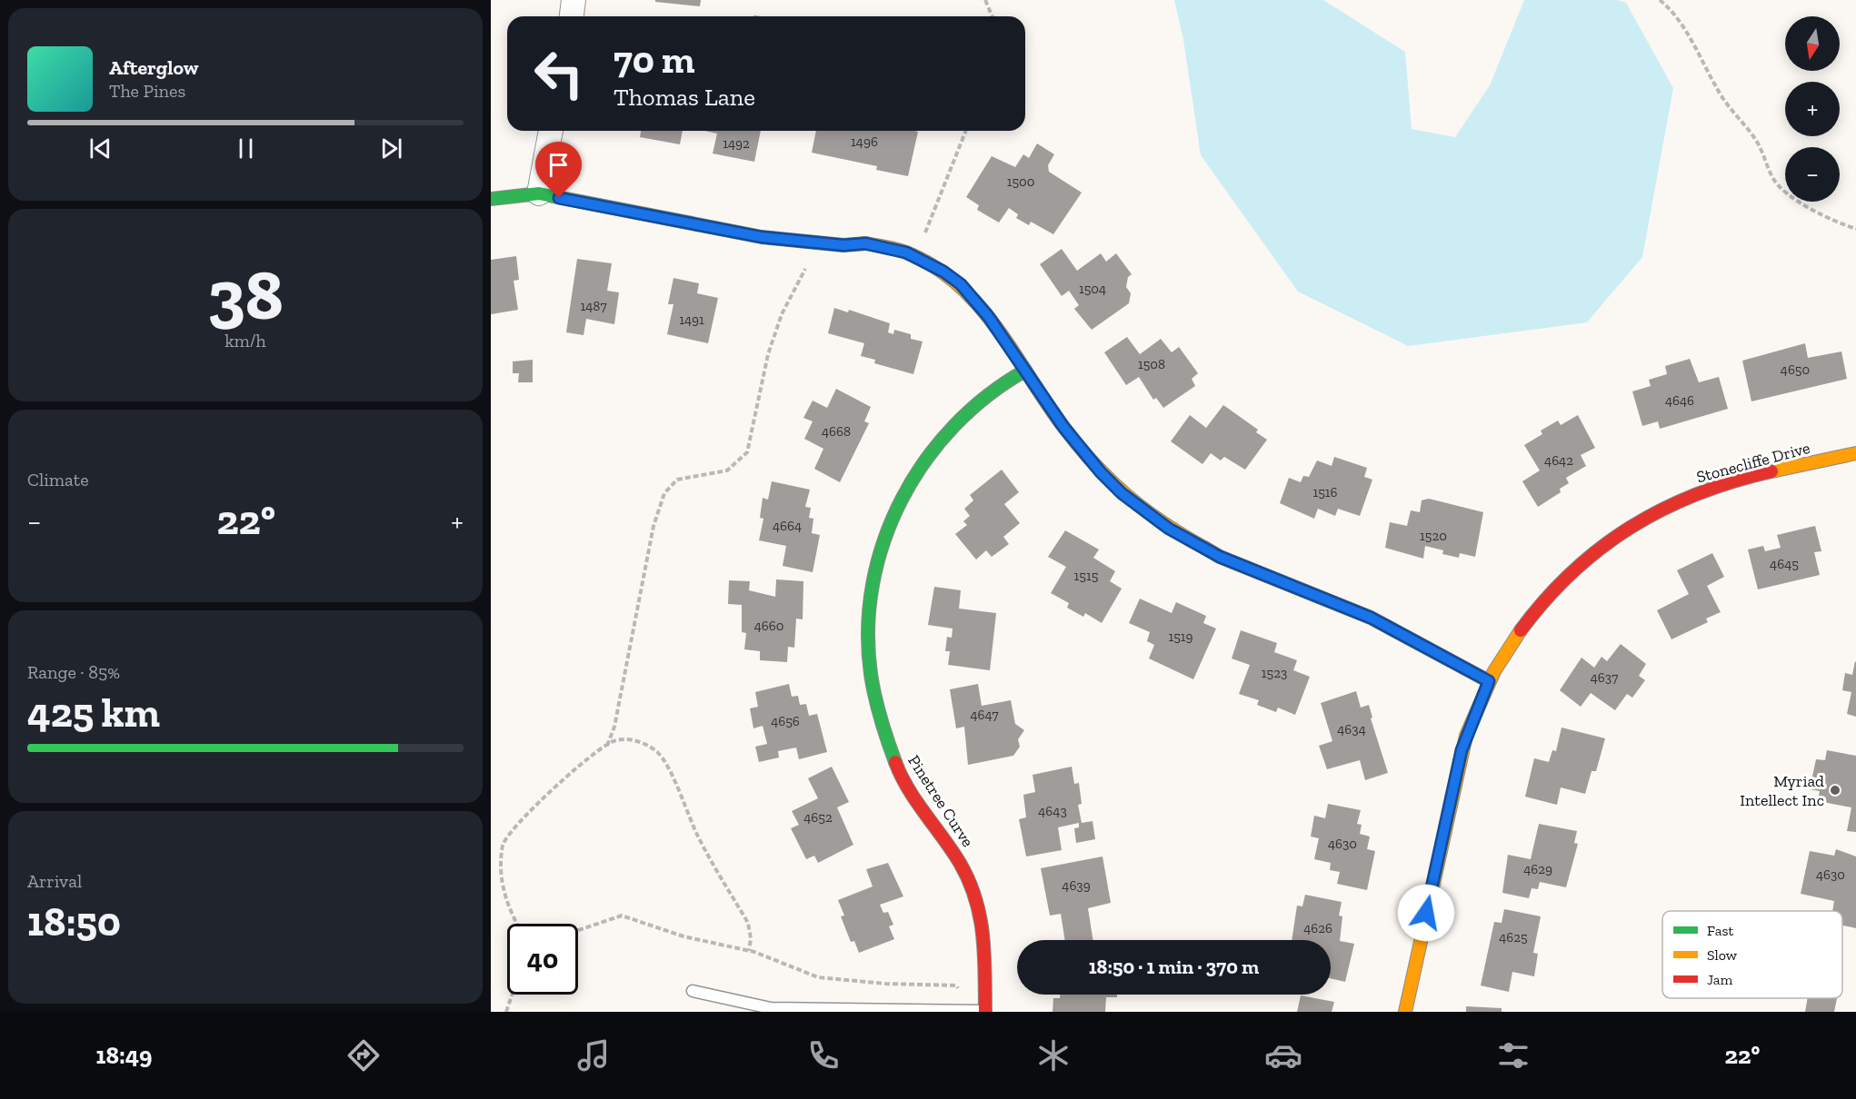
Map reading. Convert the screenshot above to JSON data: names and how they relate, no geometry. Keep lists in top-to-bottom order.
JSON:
{
  "streets": {
    "street": ["Stonecliffe Drive", "Pinetree Curve"]
  },
  "places": ["Myriad Intellect Inc"],
  "house_numbers": [
    "1496",
    "1492",
    "1500",
    "1504",
    "1487",
    "1491",
    "1508",
    "4650",
    "4646",
    "4668",
    "4642",
    "1516",
    "4664",
    "1520",
    "4645",
    "1515",
    "4660",
    "1519",
    "1523",
    "4637",
    "4647",
    "4656",
    "4634",
    "4643",
    "4652",
    "4630",
    "4629",
    "4630",
    "4639",
    "4626",
    "4625"
  ],
  "legend": ["Fast", "Slow", "Jam"],
  "north": "bottom",
  "page": {
    "map_buttons": ["+", "−"],
    "turn": ["70 m", "Thomas Lane"],
    "song": ["Afterglow", "The Pines"],
    "tile": [
      ["38", "km/h"],
      "Climate",
      ["Range · 85%", "425 km"],
      ["Arrival", "18:50"]
    ],
    "heat": ["−", "22°", "+"],
    "limit": "40",
    "trip": "18:50 · 1 min · 370 m",
    "tabs": ["18:49", "22°"]
  }
}
